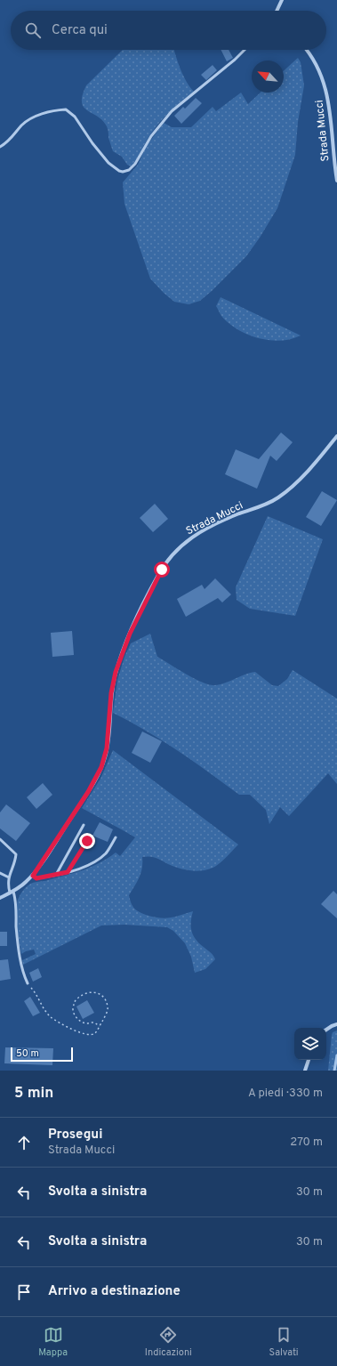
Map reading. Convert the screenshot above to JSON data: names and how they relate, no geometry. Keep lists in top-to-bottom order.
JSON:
{
  "streets": {
    "street": ["Strada Mucci"]
  },
  "scale_bar": "50 m",
  "north": "top left",
  "page": {
    "search": "Cerca qui",
    "scale": "50 m",
    "heading": ["5 min", "A piedi · 330 m"],
    "list": [
      ["Prosegui", "Strada Mucci", "270 m"],
      ["Svolta a sinistra", "30 m"],
      ["Svolta a sinistra", "30 m"],
      "Arrivo a destinazione"
    ],
    "nav": ["Mappa", "Indicazioni", "Salvati"]
  }
}
